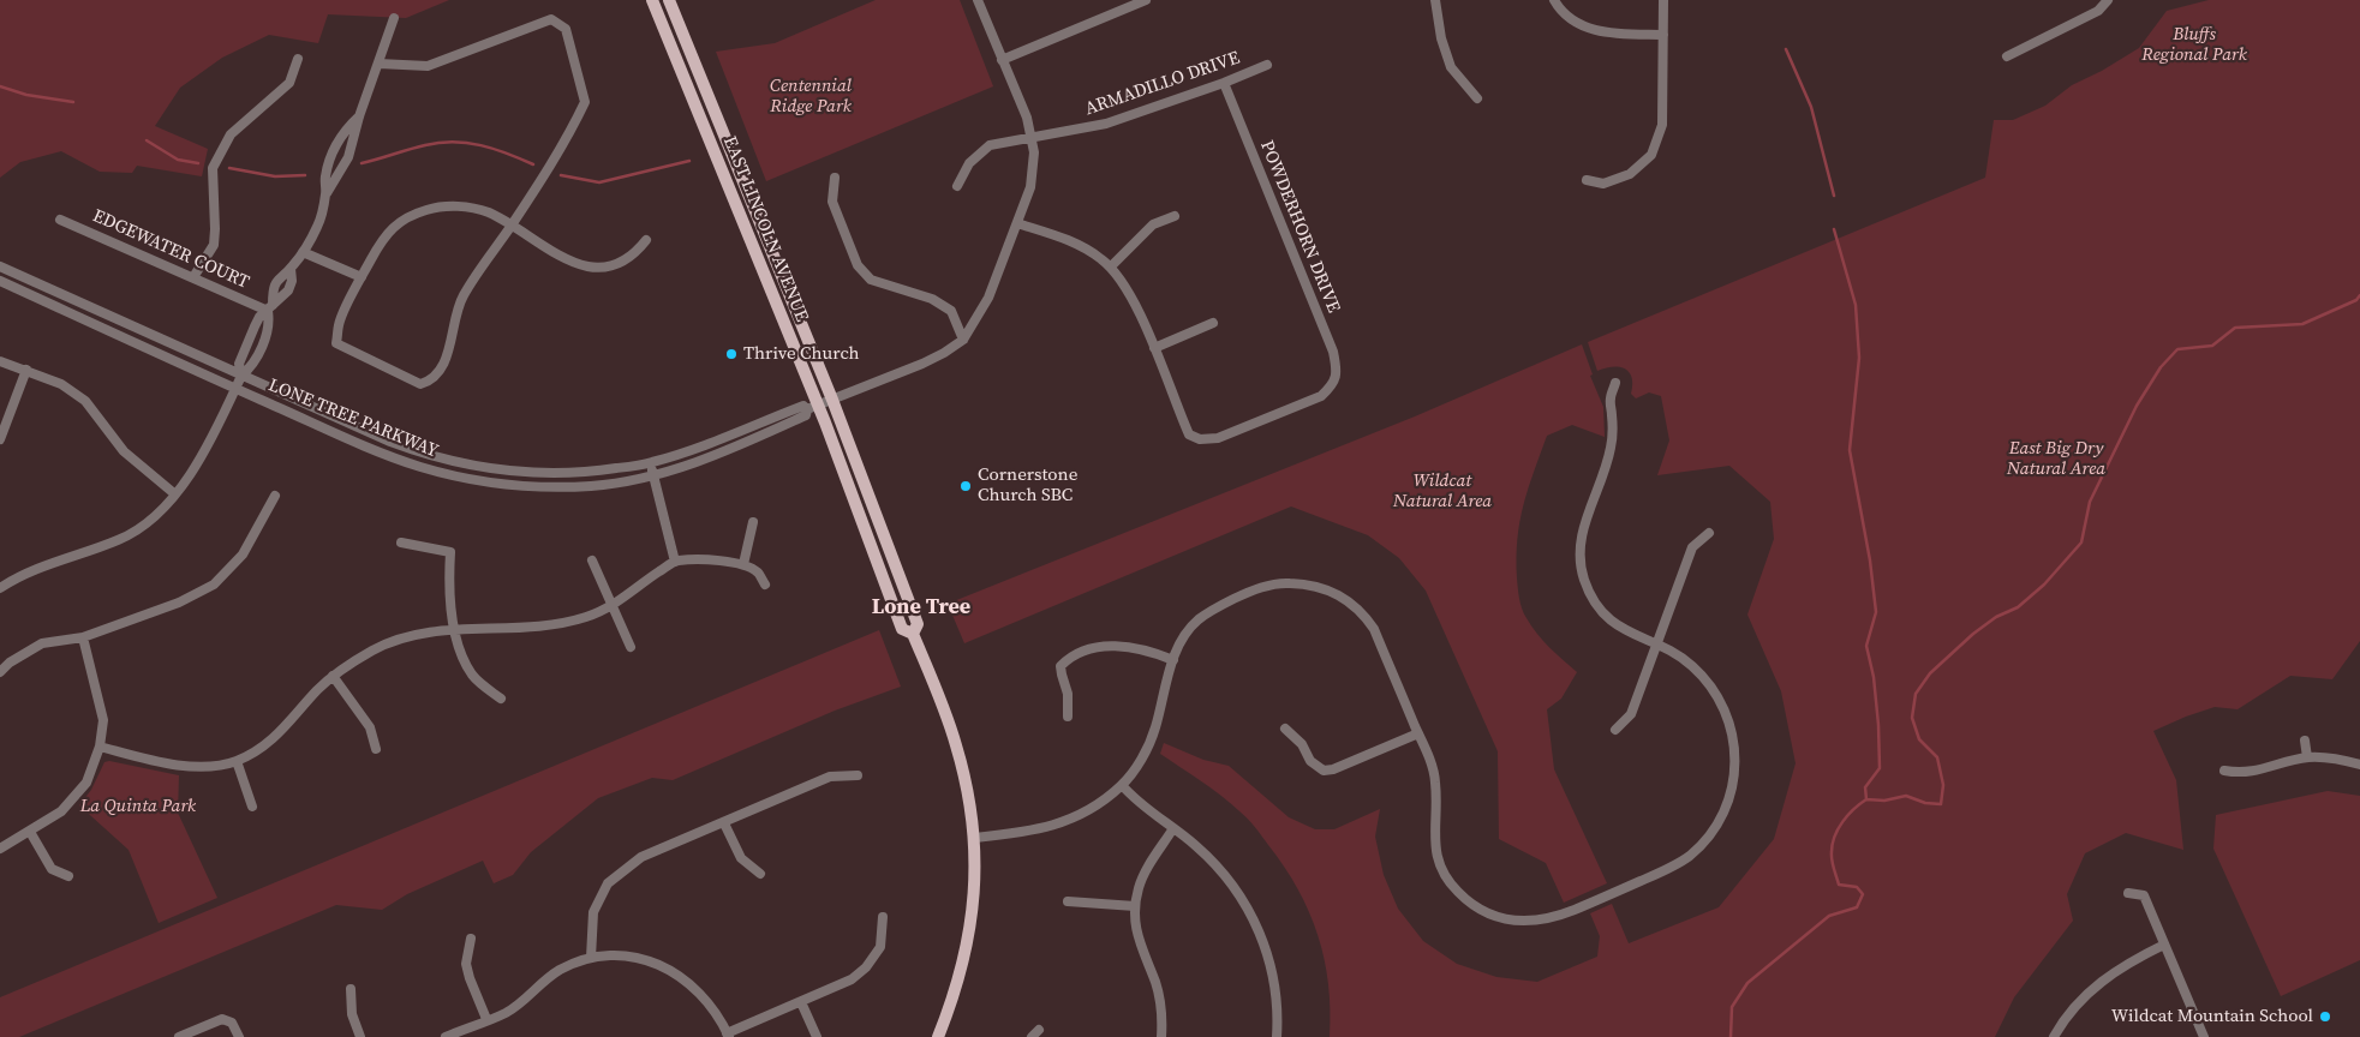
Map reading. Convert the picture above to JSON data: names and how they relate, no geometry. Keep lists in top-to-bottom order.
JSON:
{
  "streets": {
    "main road": ["EAST LINCOLN AVENUE"],
    "street": [
      "ARMADILLO DRIVE",
      "POWDERHORN DRIVE",
      "EDGEWATER COURT",
      "LONE TREE PARKWAY"
    ]
  },
  "crossings": [
    ["ARMADILLO DRIVE", "POWDERHORN DRIVE"],
    ["ARMADILLO DRIVE", "LONE TREE PARKWAY"],
    ["EAST LINCOLN AVENUE", "LONE TREE PARKWAY"]
  ],
  "districts": ["Lone Tree"],
  "parks": [
    "Bluffs Regional Park",
    "Centennial Ridge Park",
    "East Big Dry Natural Area",
    "Wildcat Natural Area",
    "La Quinta Park"
  ],
  "places": ["Thrive Church", "Cornerstone Church SBC", "Wildcat Mountain School"]
}
